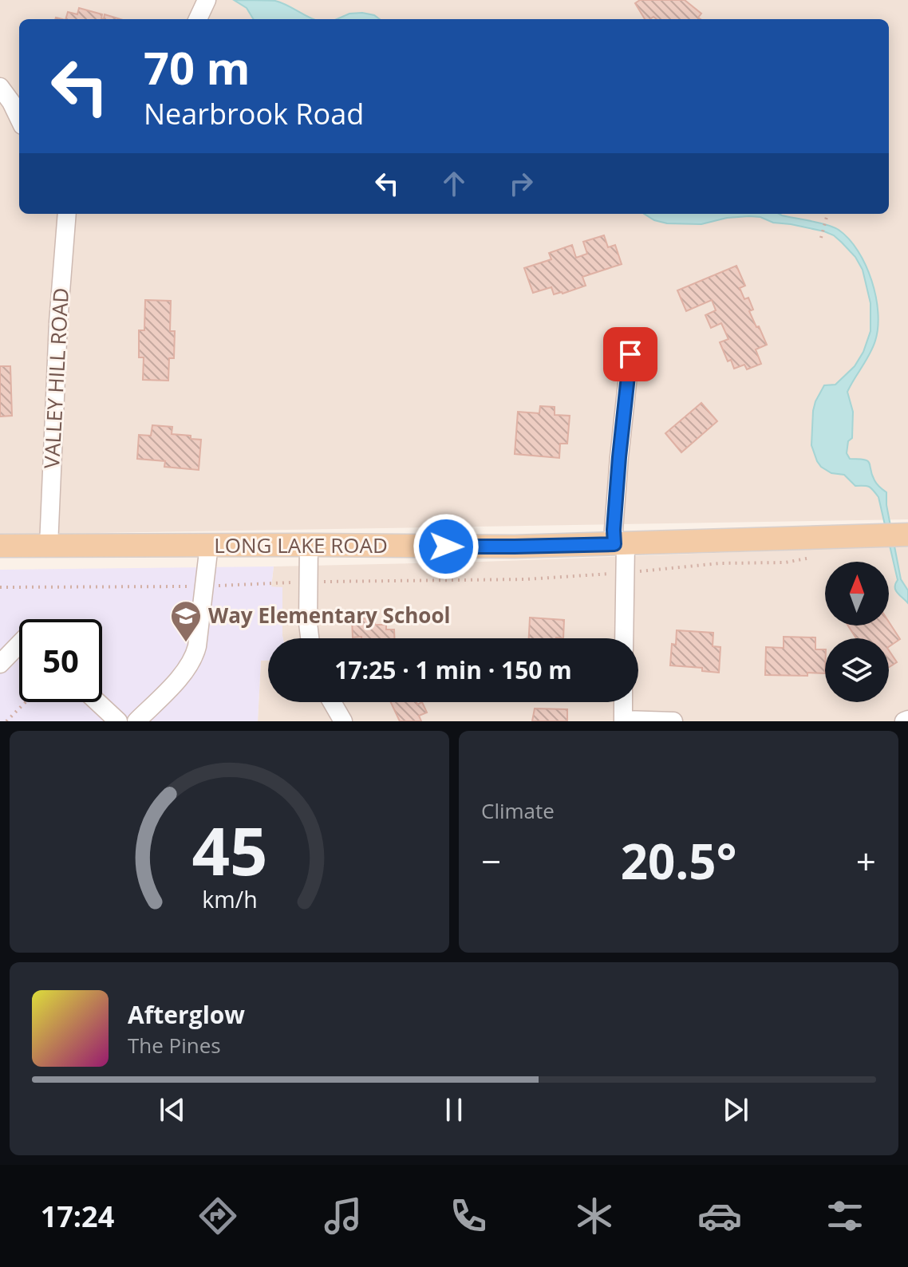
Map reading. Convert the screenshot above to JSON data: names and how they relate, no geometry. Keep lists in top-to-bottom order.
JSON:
{
  "streets": {
    "main road": ["LONG LAKE ROAD"],
    "street": ["VALLEY HILL ROAD"]
  },
  "crossings": [
    ["VALLEY HILL ROAD", "LONG LAKE ROAD"]
  ],
  "places": {
    "school or university": ["Way Elementary School"]
  },
  "north": "top",
  "page": {
    "turn": ["70 m", "Nearbrook Road"],
    "limit": "50",
    "trip": "17:25 · 1 min · 150 m",
    "tile": "Climate",
    "heat": ["−", "20.5°", "+"],
    "song": ["Afterglow", "The Pines"],
    "tabs": "17:24",
    "gauge": ["45", "km/h"]
  }
}
